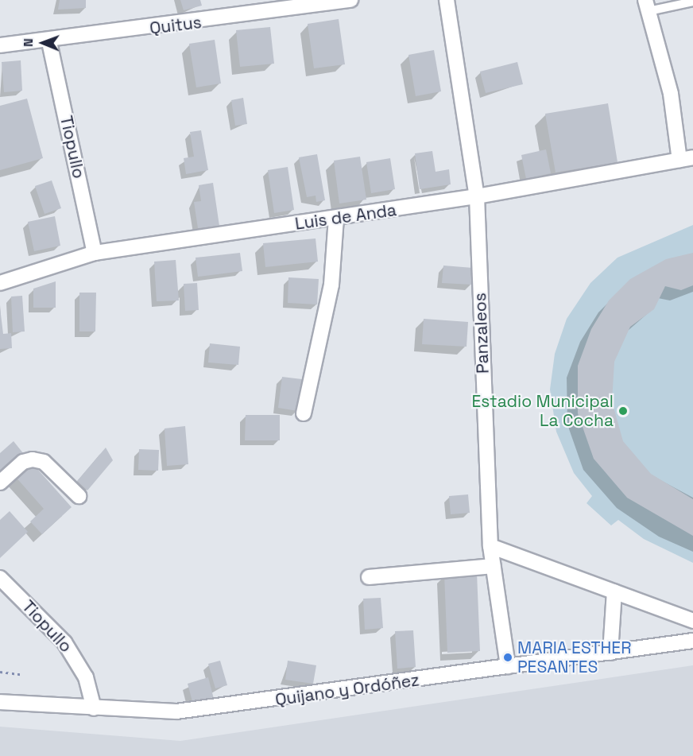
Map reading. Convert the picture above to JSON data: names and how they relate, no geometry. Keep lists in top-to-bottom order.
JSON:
{
  "streets": {
    "street": [
      "Quitus",
      "Tiopullo",
      "Luis de Anda",
      "Panzaleos",
      "Quijano y Ordóñez"
    ]
  },
  "crossings": [
    ["Quitus", "Tiopullo"],
    ["Tiopullo", "Luis de Anda"],
    ["Tiopullo", "Quijano y Ordóñez"],
    ["Luis de Anda", "Panzaleos"],
    ["Panzaleos", "Quijano y Ordóñez"]
  ],
  "places": ["Estadio Municipal La Cocha", "MARIA ESTHER PESANTES"],
  "north": "left"
}
